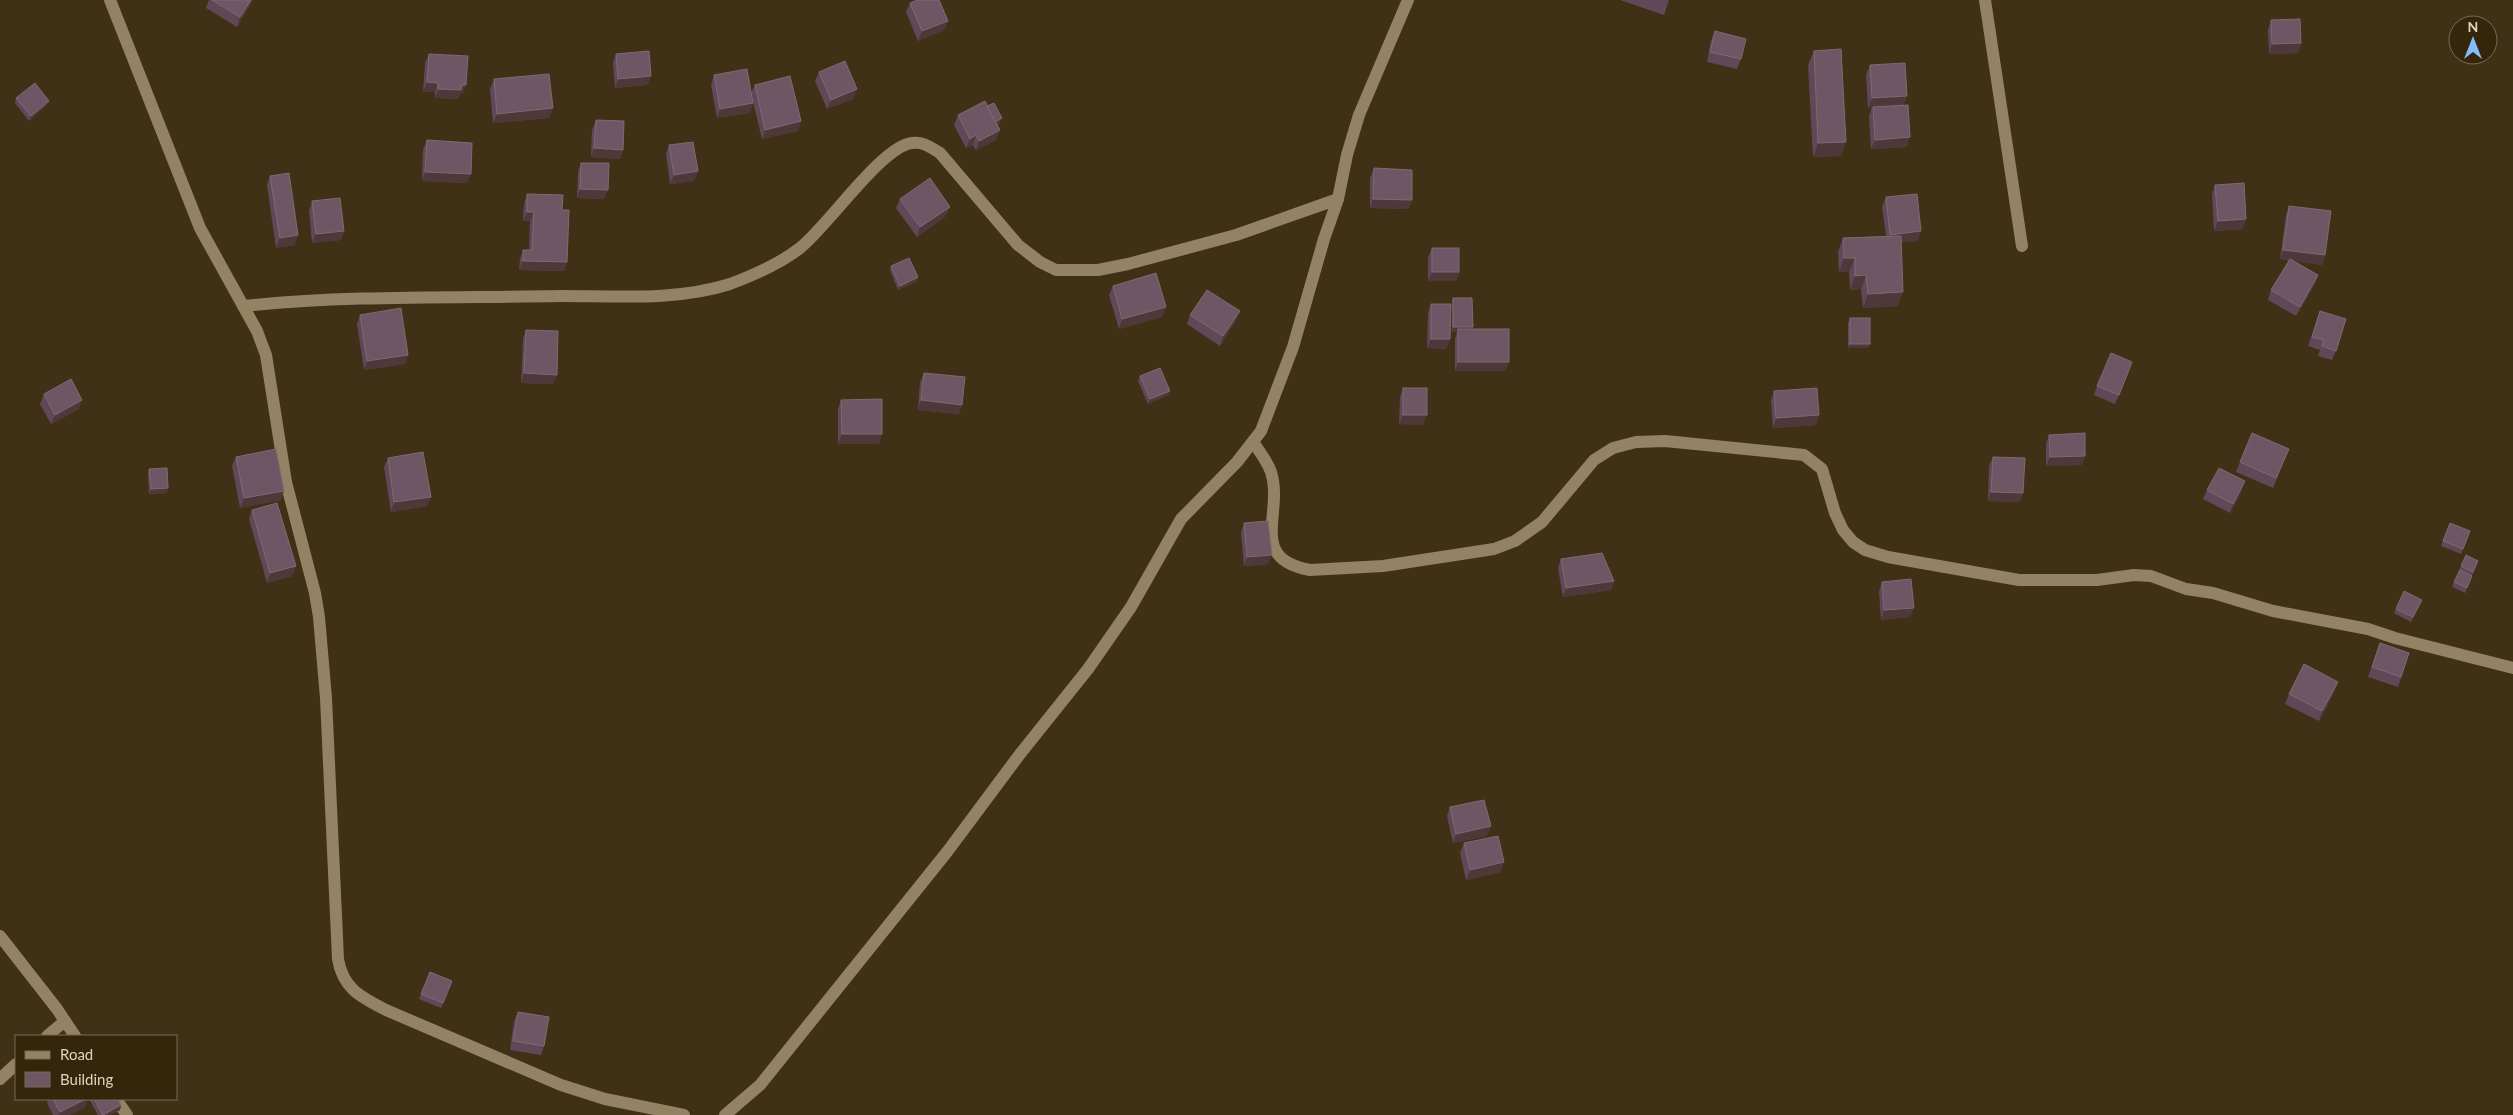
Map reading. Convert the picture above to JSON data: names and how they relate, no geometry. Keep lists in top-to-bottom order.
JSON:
{
  "legend": ["Road", "Building"],
  "north": "top"
}
